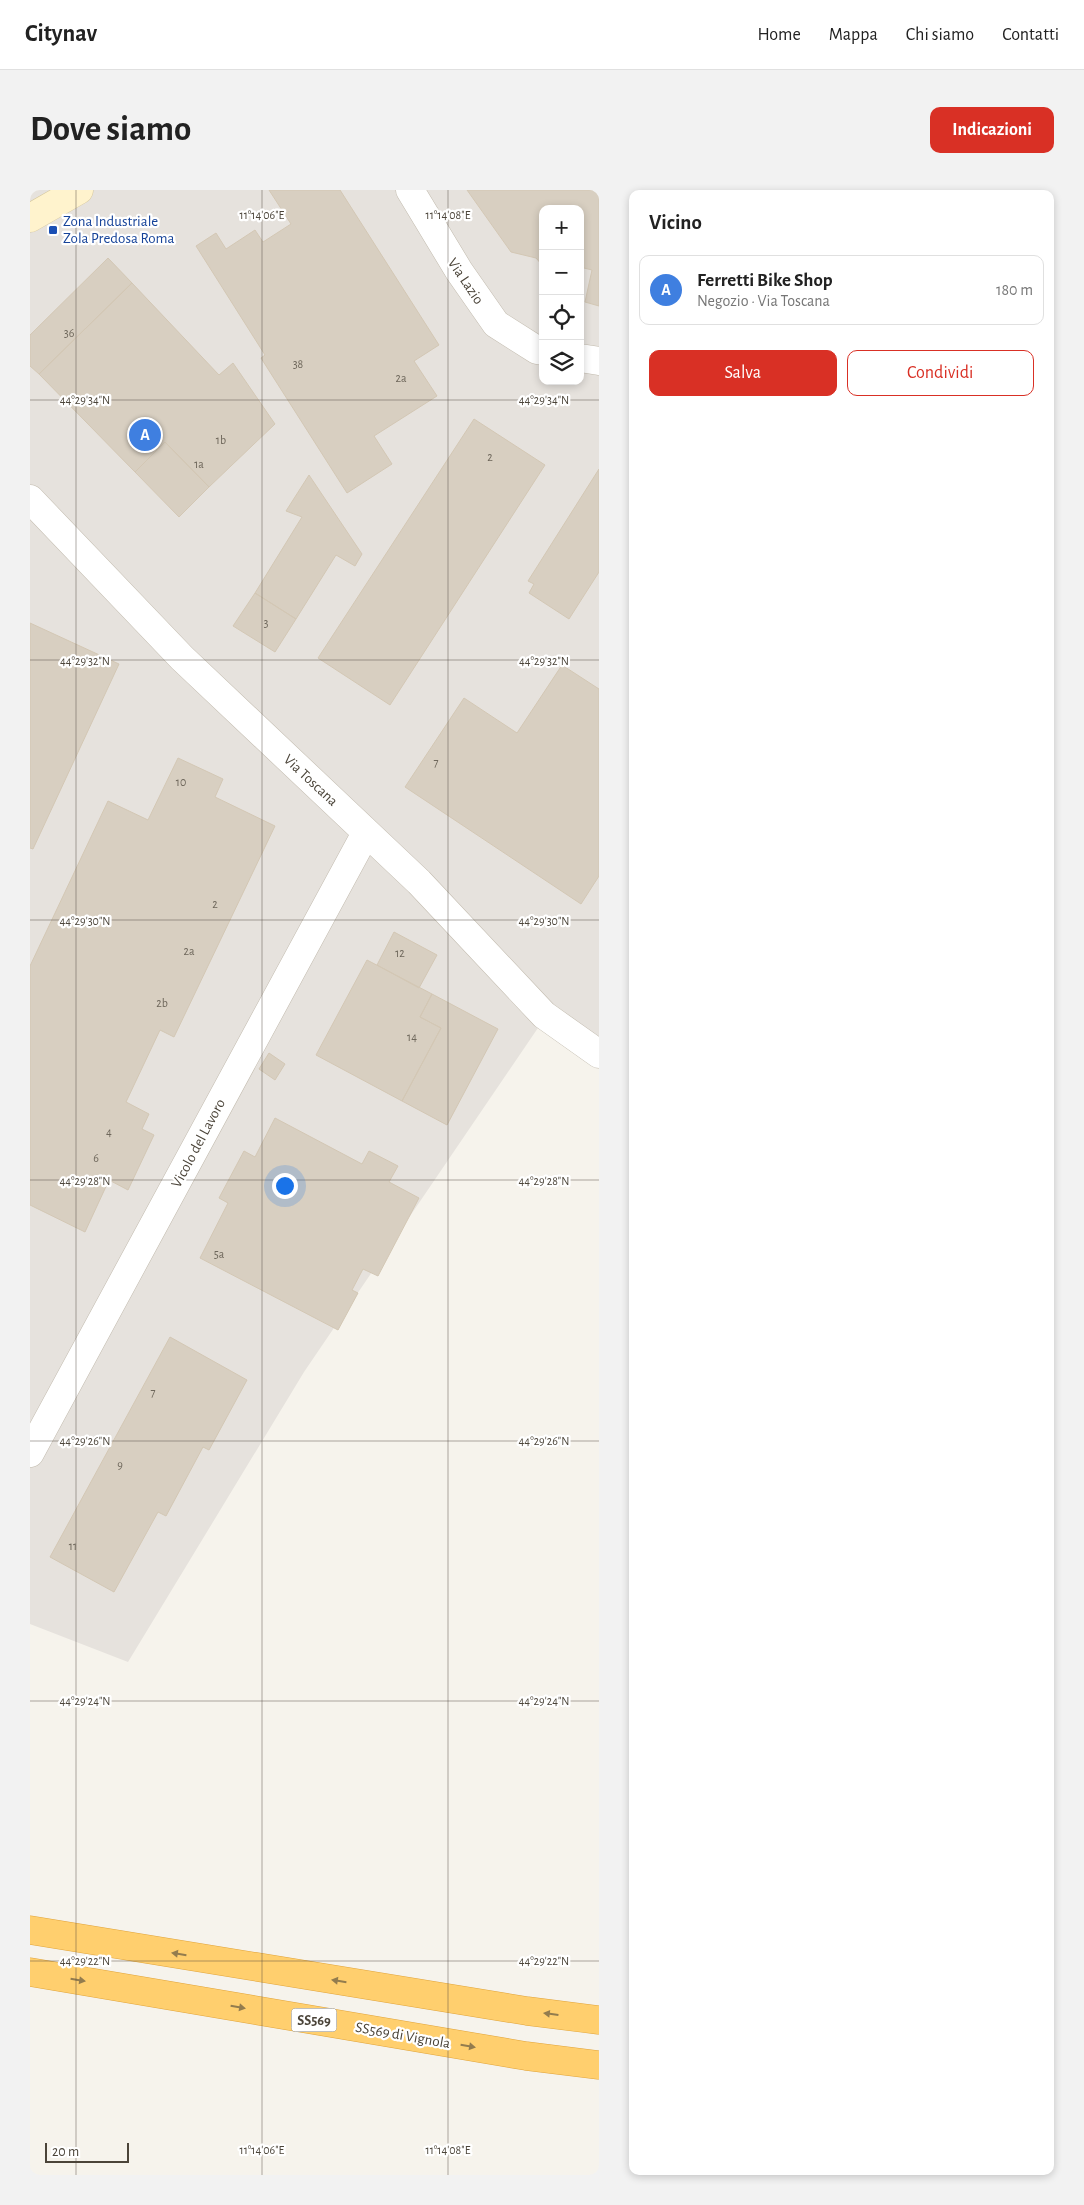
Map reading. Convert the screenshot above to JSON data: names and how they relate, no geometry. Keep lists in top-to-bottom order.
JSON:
{
  "streets": {
    "highway": ["SS569", "SS569 di Vignola"],
    "street": ["Via Lazio", "Via Toscana", "Vicolo del Lavoro"]
  },
  "crossings": [
    ["Via Toscana", "Vicolo del Lavoro"]
  ],
  "places": {
    "transit": ["Zona Industriale Zola Predosa Roma"]
  },
  "house_numbers": [
    "36",
    "38",
    "2a",
    "1b",
    "2",
    "1a",
    "3",
    "7",
    "10",
    "2",
    "2a",
    "12",
    "2b",
    "14",
    "4",
    "6",
    "5a",
    "7",
    "9",
    "11"
  ],
  "scale_bar": "20 m",
  "page": {
    "header": "Citynav",
    "nav": [
      "Home",
      "Mappa",
      "Chi siamo",
      "Contatti"
    ],
    "buttons": [
      "Indicazioni",
      ["Salva", "Condividi"]
    ],
    "title": "Dove siamo",
    "heading": "Vicino",
    "map_buttons": ["+", "−"],
    "list": [
      {
        "mark": "A",
        "name": "Ferretti Bike Shop",
        "note": "Negozio · Via Toscana",
        "value": "180 m"
      }
    ],
    "pins": "A",
    "scale": "20 m"
  },
  "coordinates": [
    "11°14'06\"E",
    "11°14'08\"E",
    "44°29'34\"N",
    "44°29'32\"N",
    "44°29'30\"N",
    "44°29'28\"N",
    "44°29'26\"N",
    "44°29'24\"N",
    "44°29'22\"N"
  ]
}
